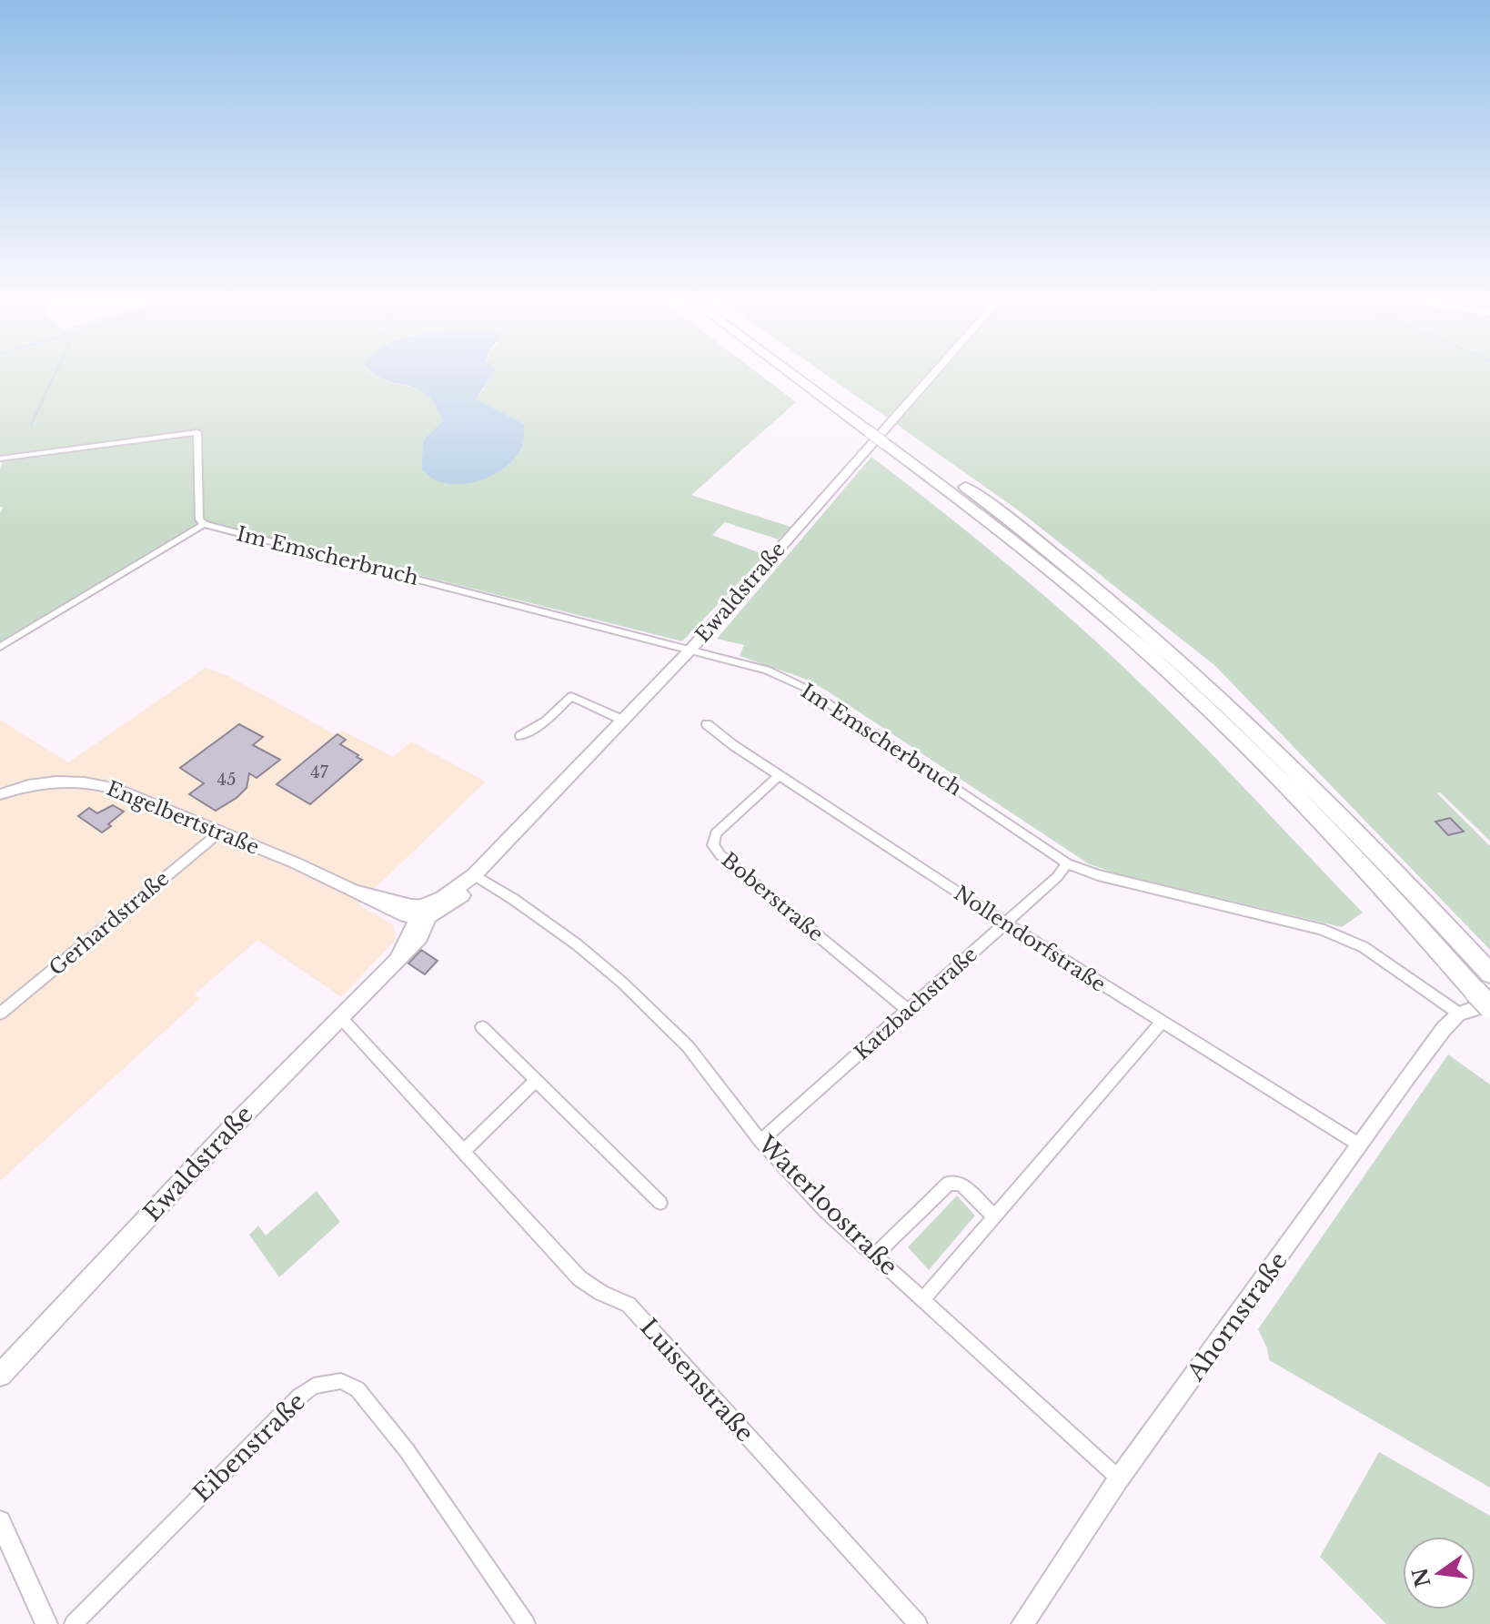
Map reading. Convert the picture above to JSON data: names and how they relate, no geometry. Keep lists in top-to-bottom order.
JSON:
{
  "streets": {
    "main road": ["Ewaldstraße"],
    "street": [
      "Im Emscherbruch",
      "Engelbertstraße",
      "Boberstraße",
      "Gerhardstraße",
      "Nollendorfstraße",
      "Katzbachstraße",
      "Waterloostraße",
      "Ahornstraße",
      "Luisenstraße",
      "Eibenstraße"
    ]
  },
  "crossings": [
    ["Im Emscherbruch", "Ewaldstraße"],
    ["Im Emscherbruch", "Katzbachstraße"],
    ["Im Emscherbruch", "Ahornstraße"],
    ["Ewaldstraße", "Engelbertstraße"],
    ["Ewaldstraße", "Waterloostraße"],
    ["Ewaldstraße", "Luisenstraße"],
    ["Engelbertstraße", "Gerhardstraße"],
    ["Boberstraße", "Nollendorfstraße"],
    ["Boberstraße", "Katzbachstraße"],
    ["Nollendorfstraße", "Katzbachstraße"],
    ["Nollendorfstraße", "Ahornstraße"],
    ["Katzbachstraße", "Waterloostraße"],
    ["Waterloostraße", "Ahornstraße"]
  ],
  "house_numbers": ["47", "45"],
  "north": "left"
}
